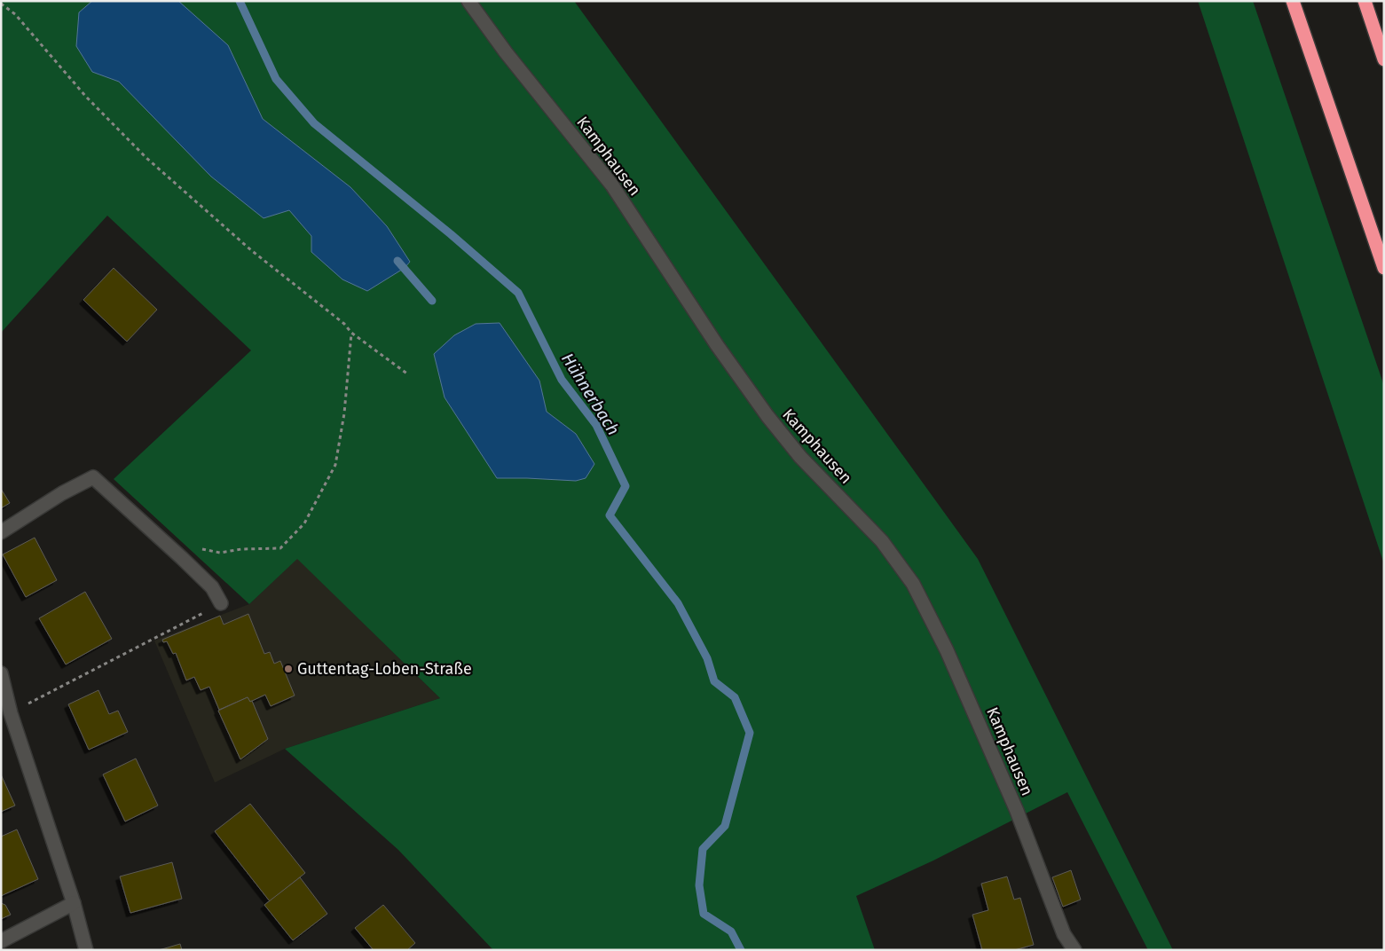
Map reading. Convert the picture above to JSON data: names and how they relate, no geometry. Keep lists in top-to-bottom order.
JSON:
{
  "streets": {
    "street": ["Kamphausen"]
  },
  "water": ["Hühnerbach"],
  "places": ["Guttentag-Loben-Straße"]
}
